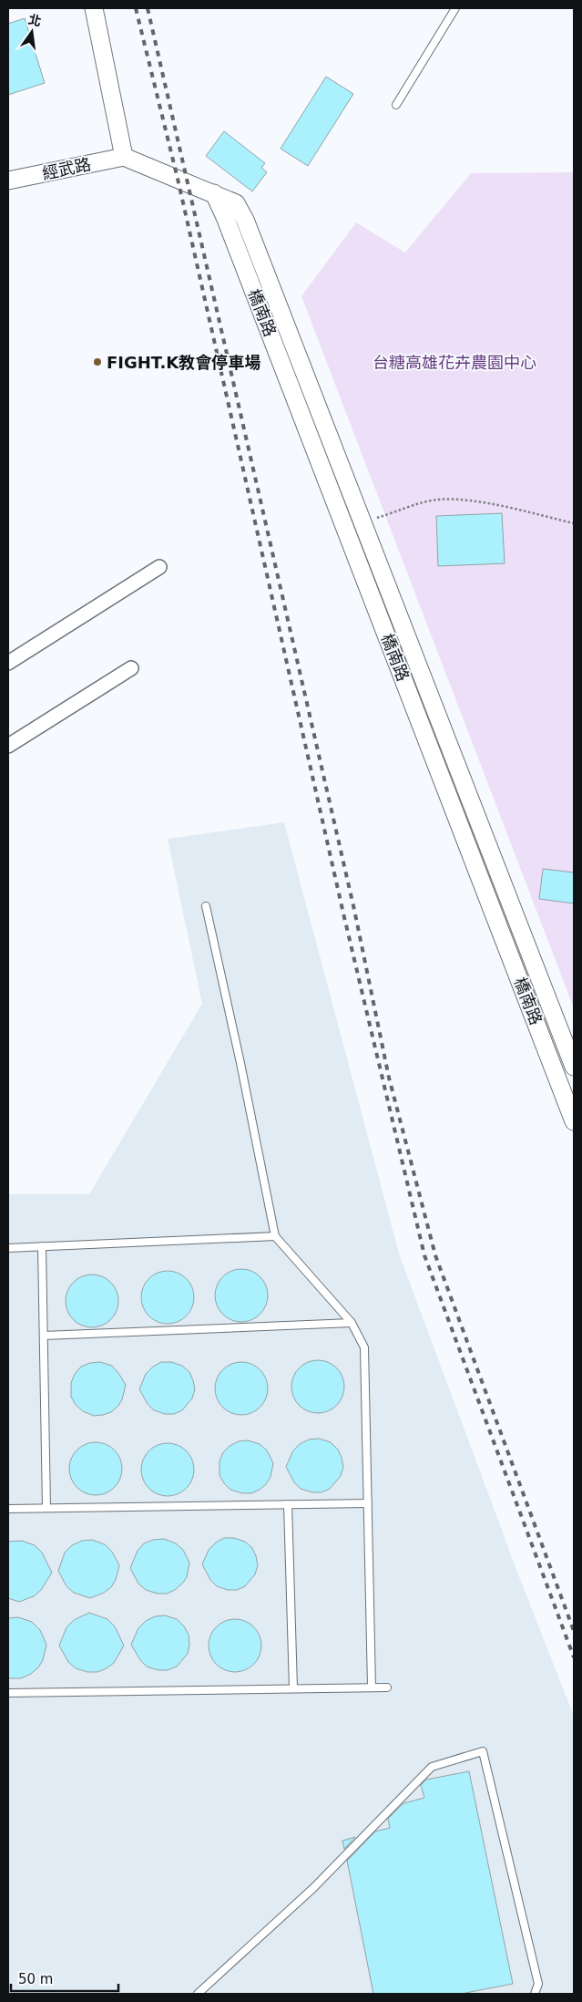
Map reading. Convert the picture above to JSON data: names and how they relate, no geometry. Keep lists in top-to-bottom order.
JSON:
{
  "streets": {
    "street": ["經武路", "橋南路"]
  },
  "crossings": [
    ["經武路", "橋南路"]
  ],
  "parks": ["台糖高雄花卉農園中心"],
  "places": ["FIGHT.K教會停車場"],
  "scale_bar": "50 m",
  "north": "top"
}
